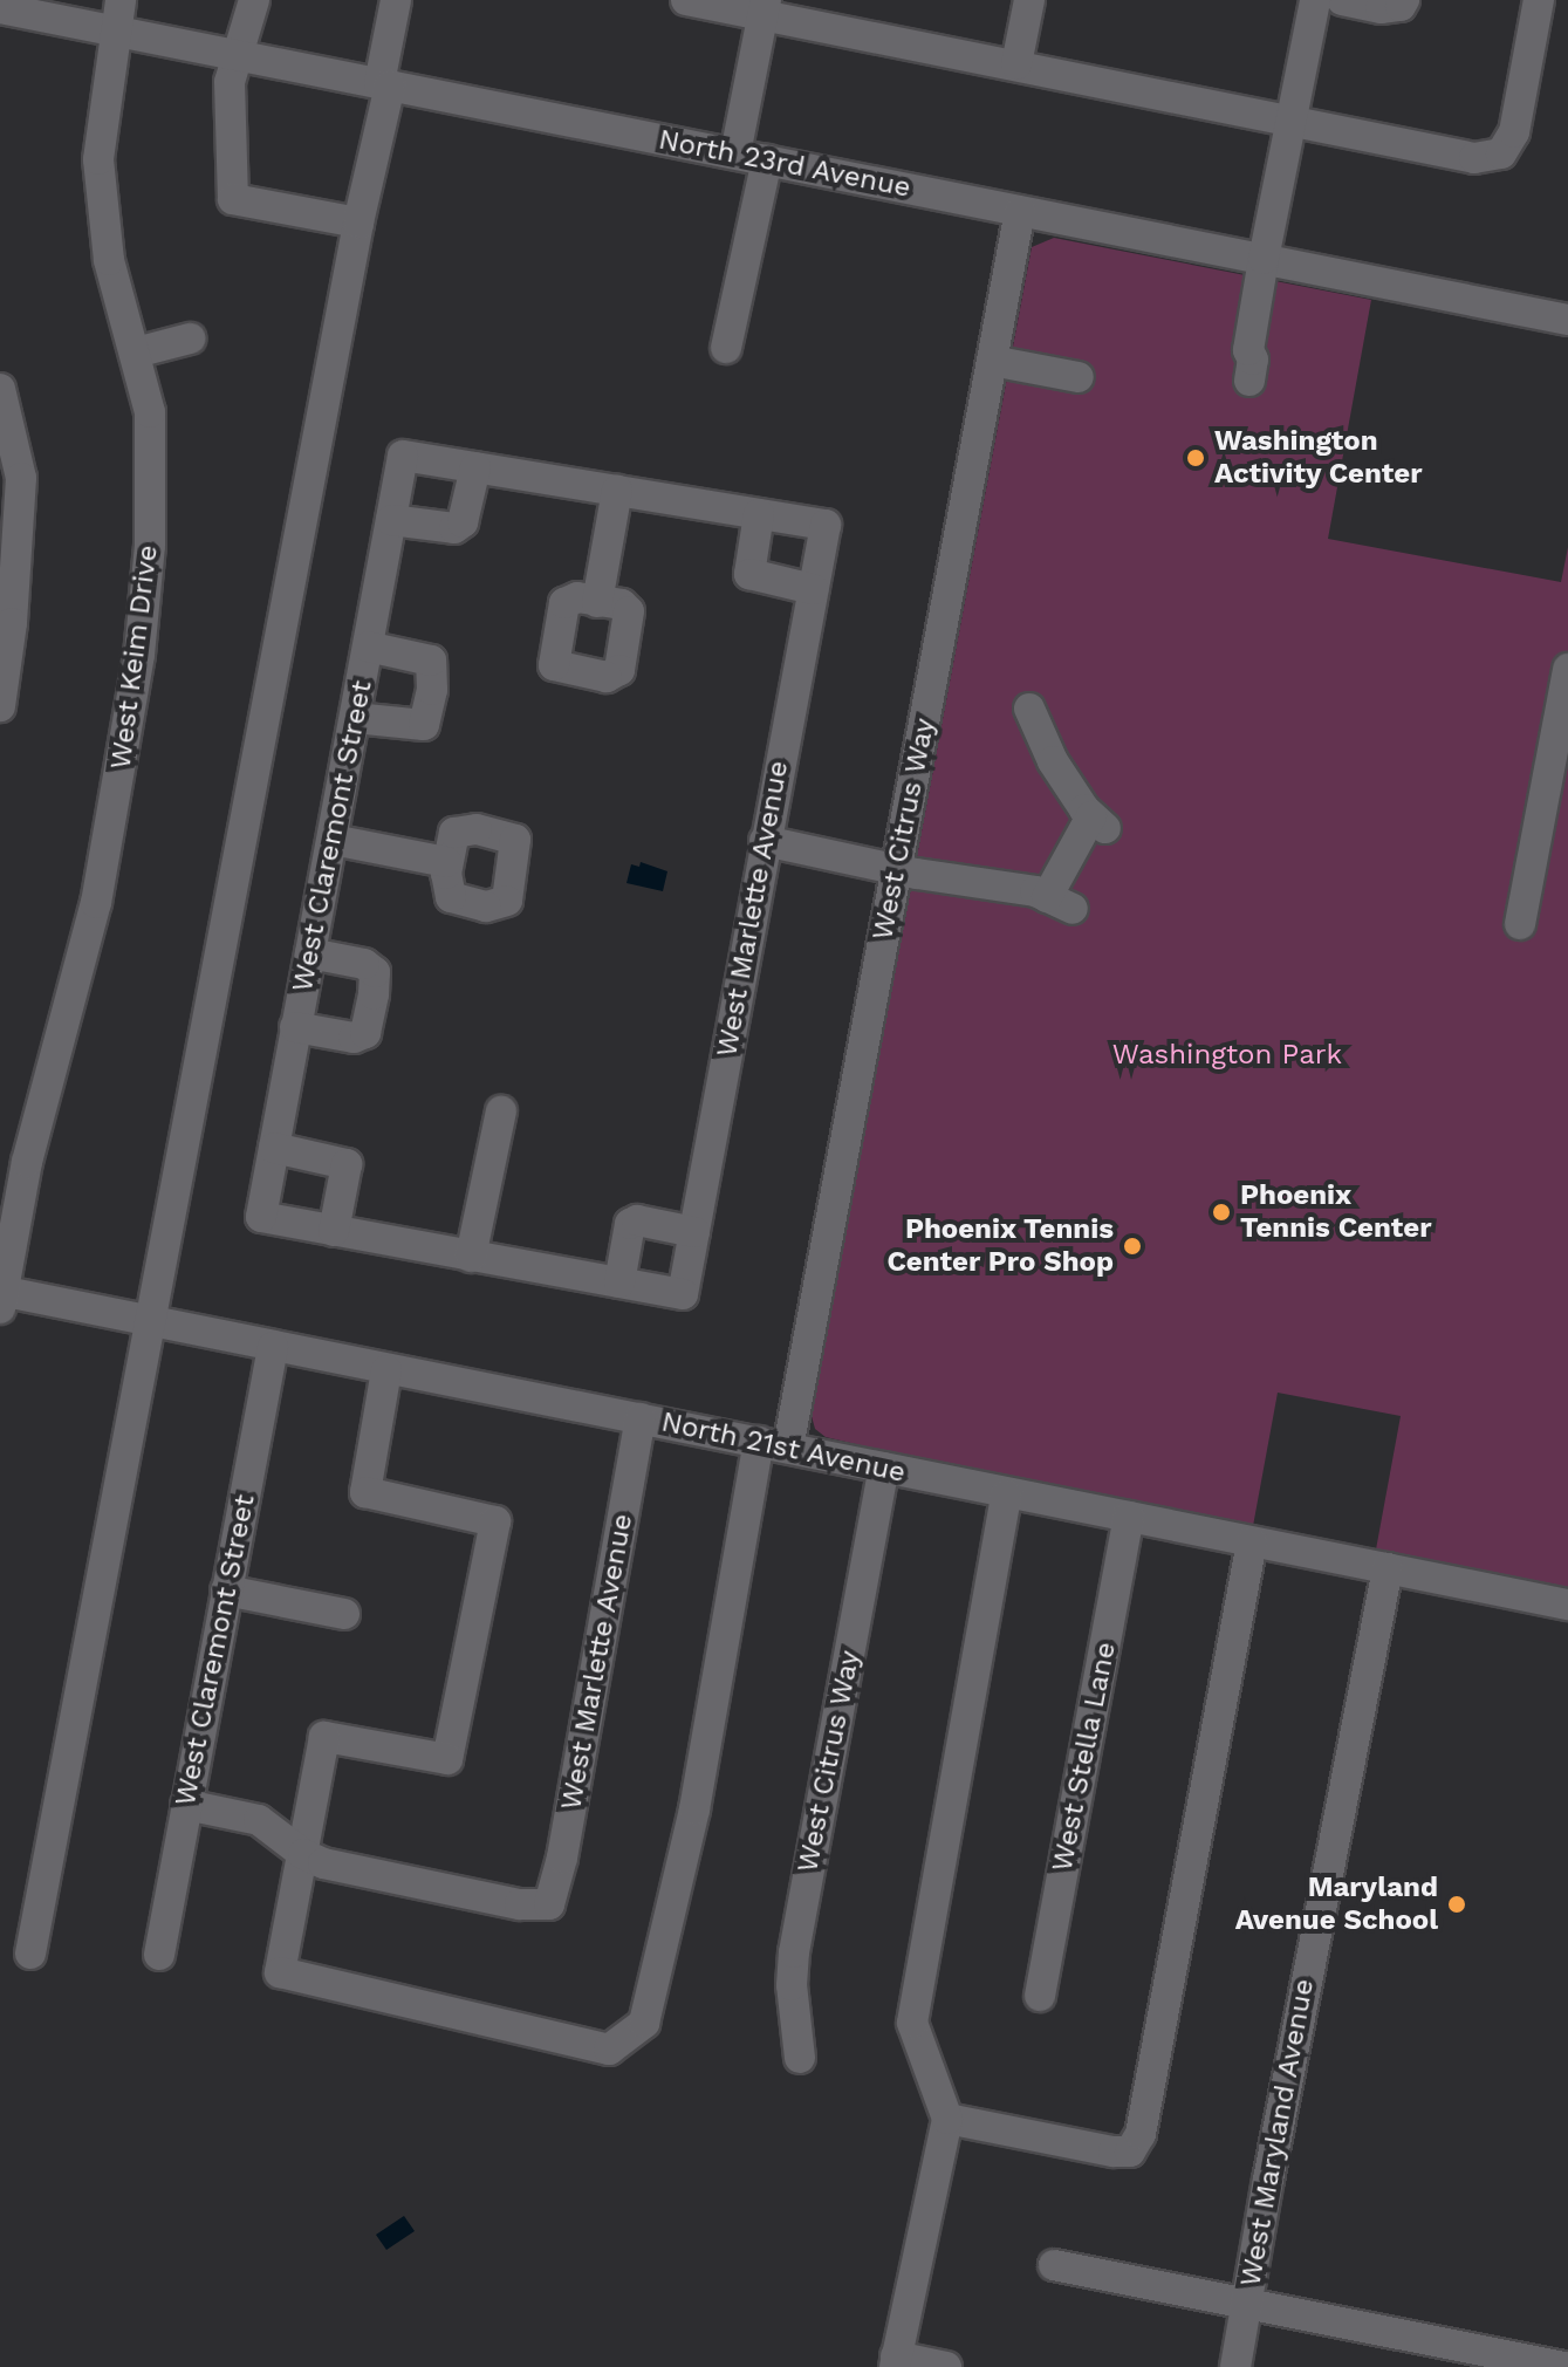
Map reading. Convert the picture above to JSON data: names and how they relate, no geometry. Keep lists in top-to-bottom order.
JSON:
{
  "streets": {
    "street": [
      "North 23rd Avenue",
      "West Keim Drive",
      "West Citrus Way",
      "West Claremont Street",
      "West Marlette Avenue",
      "North 21st Avenue",
      "West Stella Lane",
      "West Maryland Avenue"
    ]
  },
  "crossings": [
    ["North 23rd Avenue", "West Keim Drive"],
    ["North 23rd Avenue", "West Citrus Way"],
    ["West Keim Drive", "North 21st Avenue"],
    ["West Citrus Way", "West Marlette Avenue"],
    ["West Citrus Way", "North 21st Avenue"],
    ["West Claremont Street", "North 21st Avenue"],
    ["West Marlette Avenue", "North 21st Avenue"],
    ["North 21st Avenue", "West Stella Lane"],
    ["North 21st Avenue", "West Maryland Avenue"]
  ],
  "parks": ["Washington Park"],
  "places": [
    "Washington Activity Center",
    "Phoenix Tennis Center",
    "Phoenix Tennis Center Pro Shop",
    "Maryland Avenue School"
  ]
}
